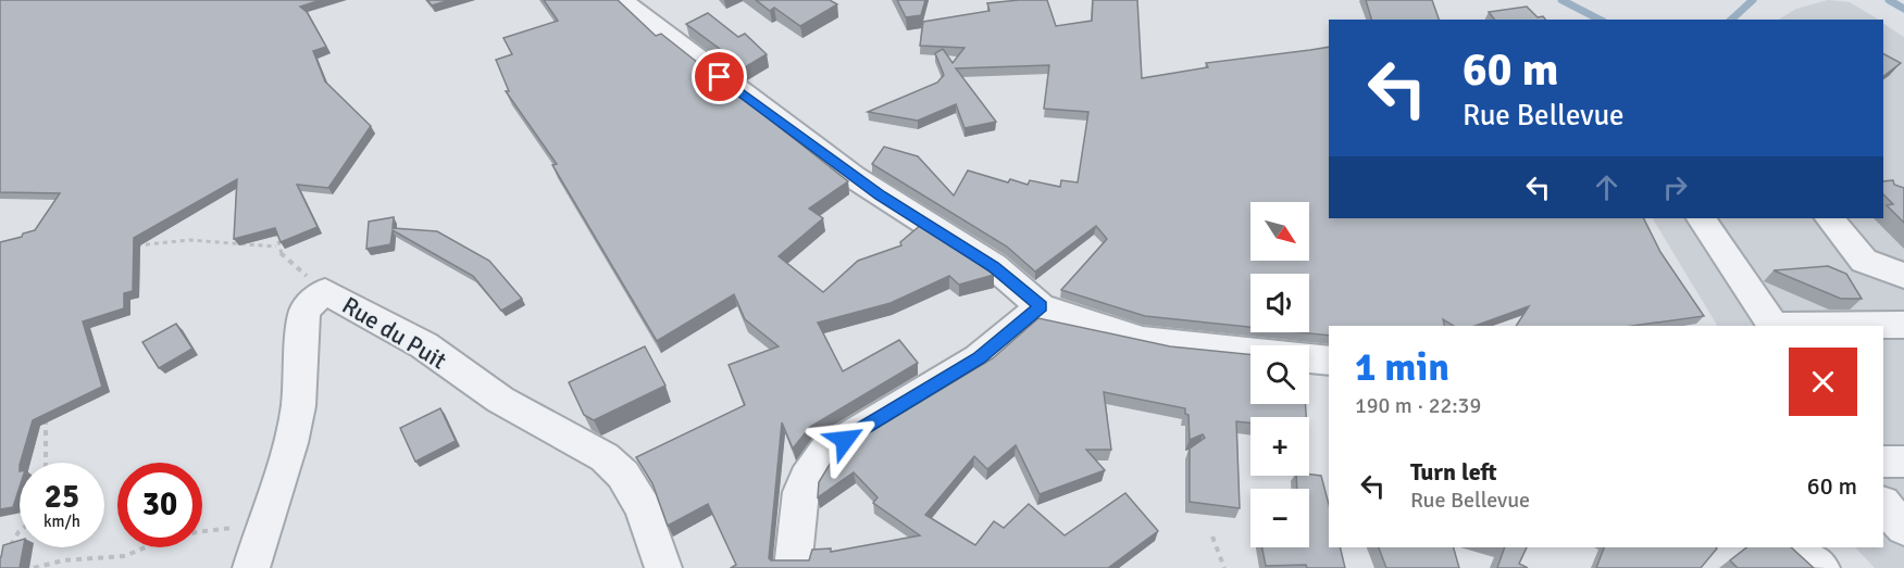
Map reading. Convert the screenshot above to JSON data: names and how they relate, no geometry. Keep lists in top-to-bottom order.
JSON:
{
  "streets": {
    "street": ["Rue du Puit"]
  },
  "north": "bottom right",
  "page": {
    "turn": ["60 m", "Rue Bellevue"],
    "map_buttons": ["+", "−"],
    "heading": ["1 min", "190 m · 22:39"],
    "list": [
      {
        "name": "Turn left",
        "note": "Rue Bellevue",
        "value": "60 m"
      }
    ],
    "speed": "25 km/h",
    "limit": "30"
  }
}
